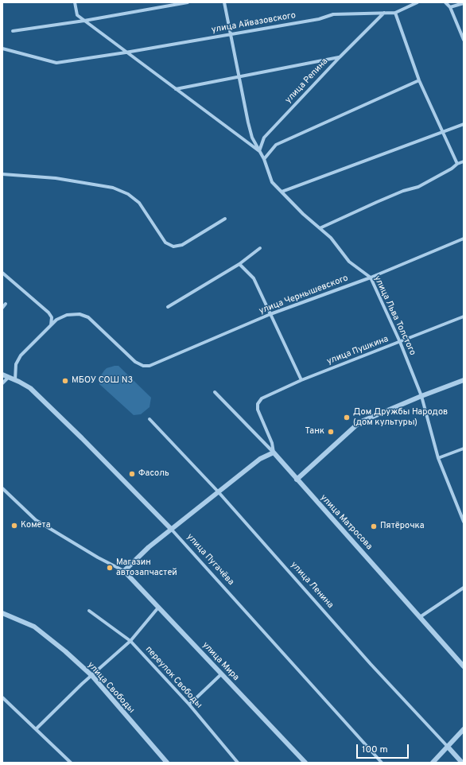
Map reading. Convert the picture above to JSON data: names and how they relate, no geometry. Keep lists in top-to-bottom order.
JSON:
{
  "streets": {
    "street": [
      "улица Айвазовского",
      "улица Репина",
      "улица Чернышевского",
      "улица Льва Толстого",
      "улица Пушкина",
      "улица Матросова",
      "улица Пугачёва",
      "улица Ленина",
      "улица Мира",
      "переулок Свободы",
      "улица Свободы"
    ]
  },
  "crossings": [
    ["улица Айвазовского", "улица Льва Толстого"],
    ["улица Репина", "улица Льва Толстого"],
    ["улица Чернышевского", "улица Льва Толстого"],
    ["улица Льва Толстого", "улица Пушкина"],
    ["улица Пушкина", "улица Матросова"]
  ],
  "places": [
    "МБОУ СОШ N3",
    "Дом Дружбы Народов (дом культуры)",
    "Танк",
    "Фасоль",
    "Комета",
    "Пятёрочка",
    "Магазин автозапчастей"
  ],
  "scale_bar": "100 m"
}
